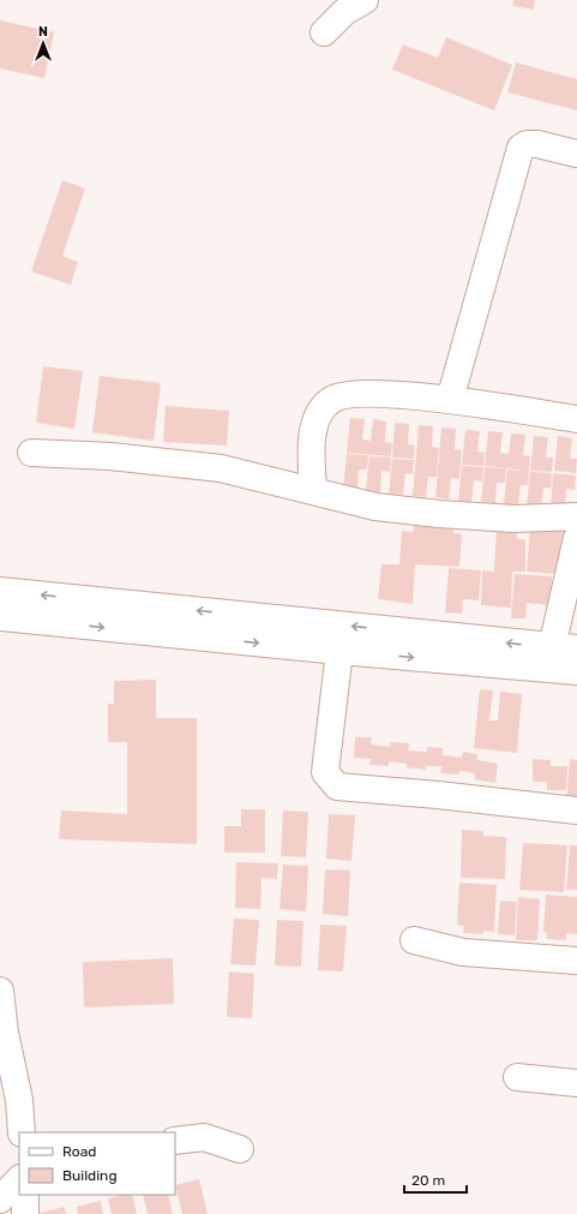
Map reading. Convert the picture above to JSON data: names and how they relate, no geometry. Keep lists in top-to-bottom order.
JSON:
{
  "legend": ["Road", "Building"],
  "scale_bar": "20 m",
  "north": "top"
}
